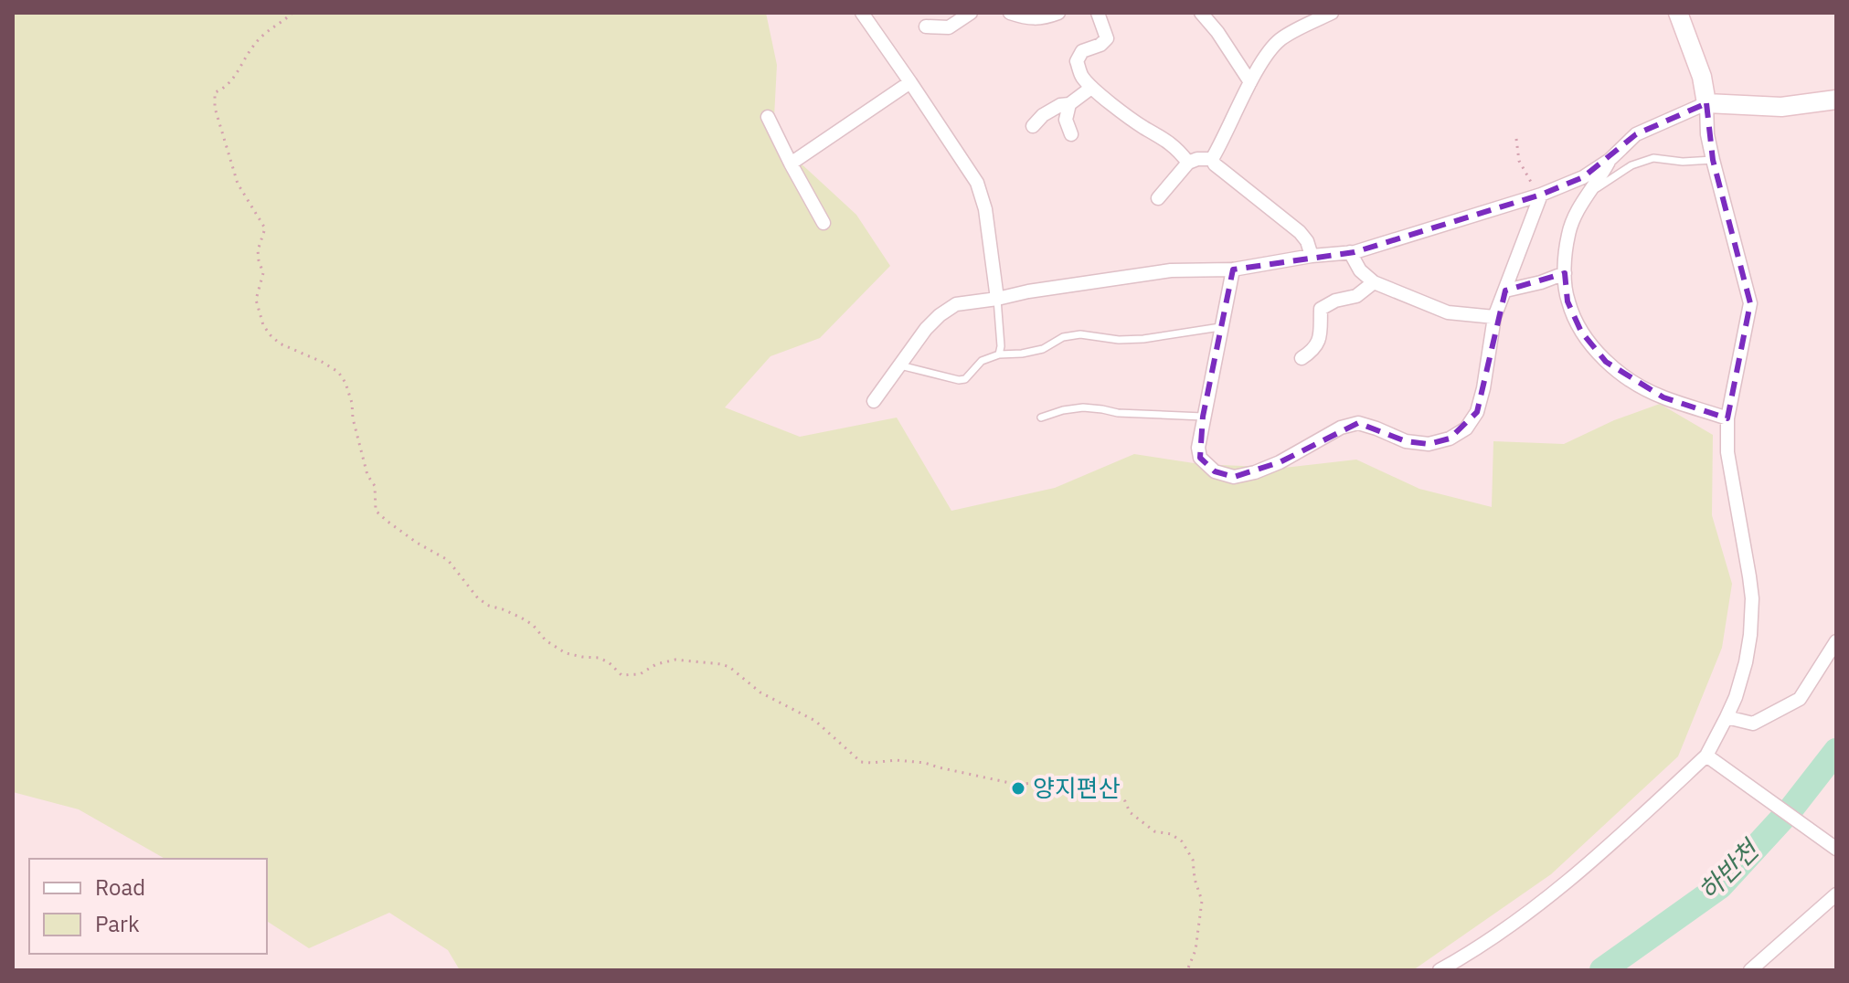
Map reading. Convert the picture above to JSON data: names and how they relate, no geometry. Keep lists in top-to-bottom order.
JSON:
{
  "water": ["하반천"],
  "places": ["양지편산"],
  "legend": ["Road", "Park"]
}
